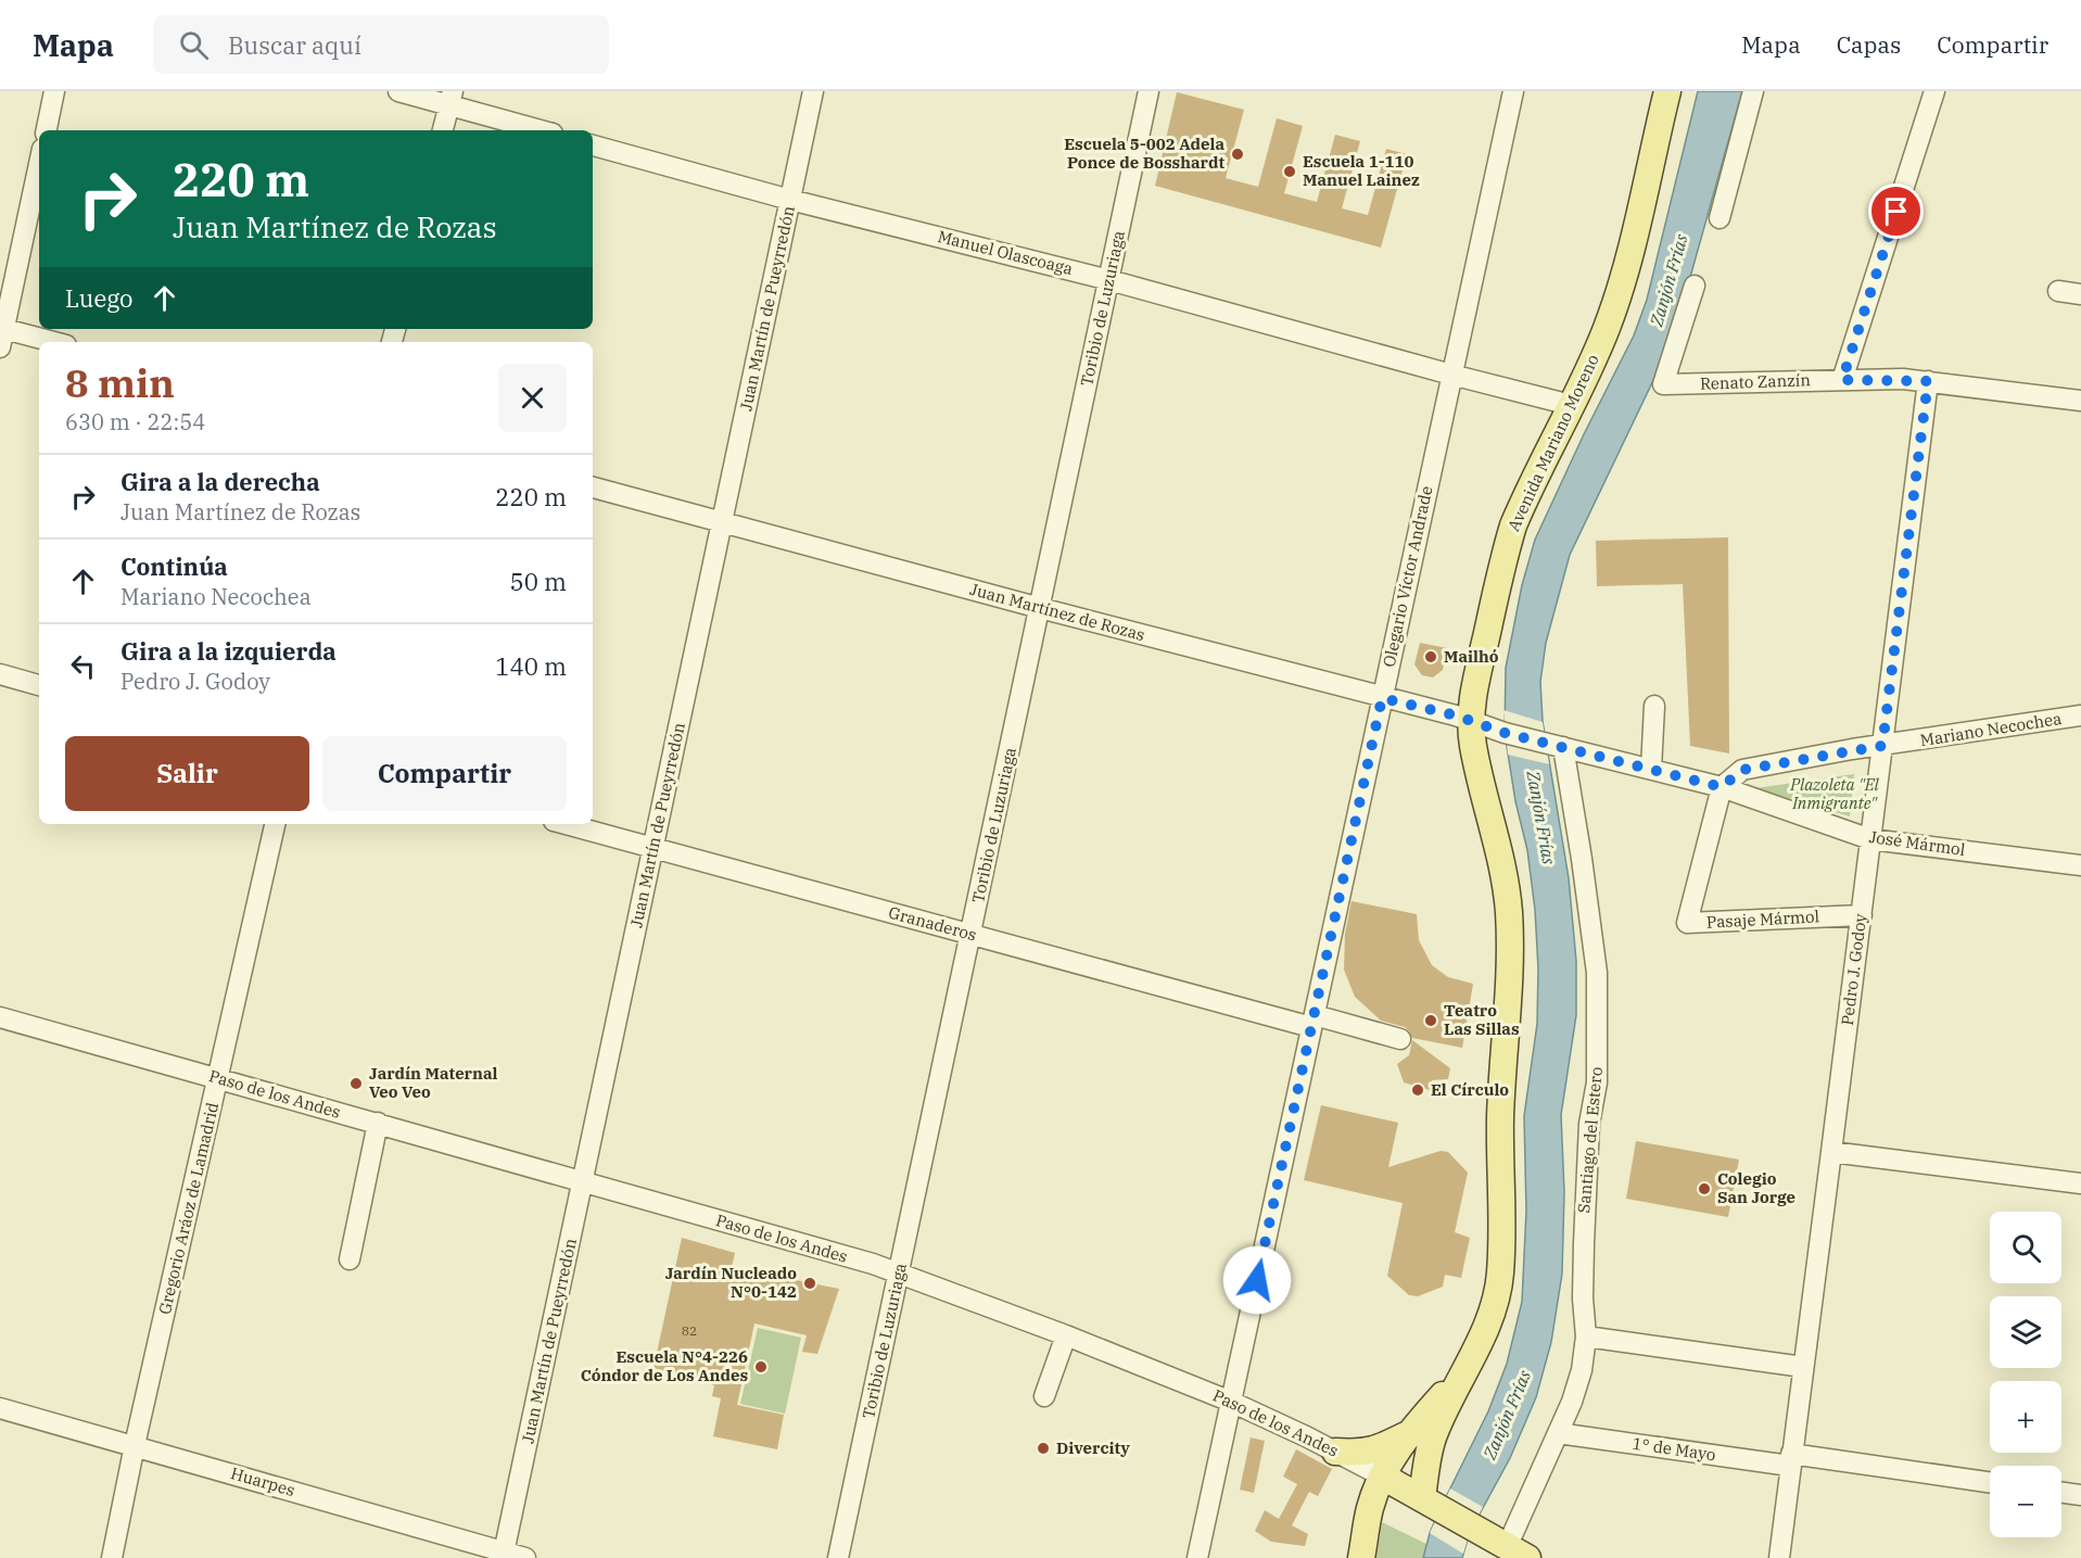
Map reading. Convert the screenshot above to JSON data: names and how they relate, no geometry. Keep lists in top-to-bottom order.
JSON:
{
  "streets": {
    "main road": ["Avenida Mariano Moreno", "Paso de los Andes"],
    "street": [
      "Manuel Olascoaga",
      "Juan Martín de Pueyrredón",
      "Toribio de Luzuriaga",
      "Renato Zanzín",
      "Olegario Víctor Andrade",
      "Juan Martínez de Rozas",
      "Mariano Necochea",
      "José Mármol",
      "Pasaje Mármol",
      "Granaderos",
      "Pedro J. Godoy",
      "Santiago del Estero",
      "Gregorio Aráoz de Lamadrid",
      "1° de Mayo",
      "Huarpes"
    ]
  },
  "crossings": [
    ["Manuel Olascoaga", "Juan Martín de Pueyrredón"],
    ["Manuel Olascoaga", "Toribio de Luzuriaga"],
    ["Manuel Olascoaga", "Avenida Mariano Moreno"],
    ["Manuel Olascoaga", "Olegario Víctor Andrade"],
    ["Juan Martín de Pueyrredón", "Juan Martínez de Rozas"],
    ["Juan Martín de Pueyrredón", "Granaderos"],
    ["Juan Martín de Pueyrredón", "Paso de los Andes"],
    ["Juan Martín de Pueyrredón", "Huarpes"],
    ["Toribio de Luzuriaga", "Juan Martínez de Rozas"],
    ["Toribio de Luzuriaga", "Granaderos"],
    ["Toribio de Luzuriaga", "Paso de los Andes"],
    ["Renato Zanzín", "Pedro J. Godoy"],
    ["Avenida Mariano Moreno", "Juan Martínez de Rozas"],
    ["Avenida Mariano Moreno", "Paso de los Andes"],
    ["Olegario Víctor Andrade", "Juan Martínez de Rozas"],
    ["Olegario Víctor Andrade", "Granaderos"],
    ["Olegario Víctor Andrade", "Paso de los Andes"],
    ["Juan Martínez de Rozas", "Santiago del Estero"],
    ["Mariano Necochea", "José Mármol"],
    ["Mariano Necochea", "Pasaje Mármol"],
    ["Mariano Necochea", "Pedro J. Godoy"],
    ["José Mármol", "Pasaje Mármol"],
    ["José Mármol", "Pedro J. Godoy"],
    ["Pasaje Mármol", "Pedro J. Godoy"],
    ["Pedro J. Godoy", "1° de Mayo"],
    ["Paso de los Andes", "Santiago del Estero"],
    ["Paso de los Andes", "Gregorio Aráoz de Lamadrid"],
    ["Santiago del Estero", "1° de Mayo"],
    ["Gregorio Aráoz de Lamadrid", "Huarpes"]
  ],
  "water": ["Zanjón Frías"],
  "parks": ["Plazoleta \"El Inmigrante\""],
  "places": [
    "Escuela 5-002 Adela Ponce de Bosshardt",
    "Escuela 1-110 Manuel Lainez",
    "Mailhó",
    "Teatro Las Sillas",
    "Jardín Maternal Veo Veo",
    "El Círculo",
    "Colegio San Jorge",
    "Jardín Nucleado N°0-142",
    "Escuela N°4-226 Cóndor de Los Andes",
    "Divercity"
  ],
  "house_numbers": ["82"],
  "page": {
    "header": "Mapa",
    "search": "Buscar aquí",
    "nav": ["Mapa", "Capas", "Compartir"],
    "turn": ["220 m", "Juan Martínez de Rozas"],
    "then": "Luego",
    "heading": ["8 min", "630 m · 22:54"],
    "list": [
      {
        "name": "Gira a la derecha",
        "note": "Juan Martínez de Rozas",
        "value": "220 m"
      },
      {
        "name": "Continúa",
        "note": "Mariano Necochea",
        "value": "50 m"
      },
      {
        "name": "Gira a la izquierda",
        "note": "Pedro J. Godoy",
        "value": "140 m"
      }
    ],
    "buttons": ["Salir", "Compartir"],
    "map_buttons": ["+", "−"]
  }
}
